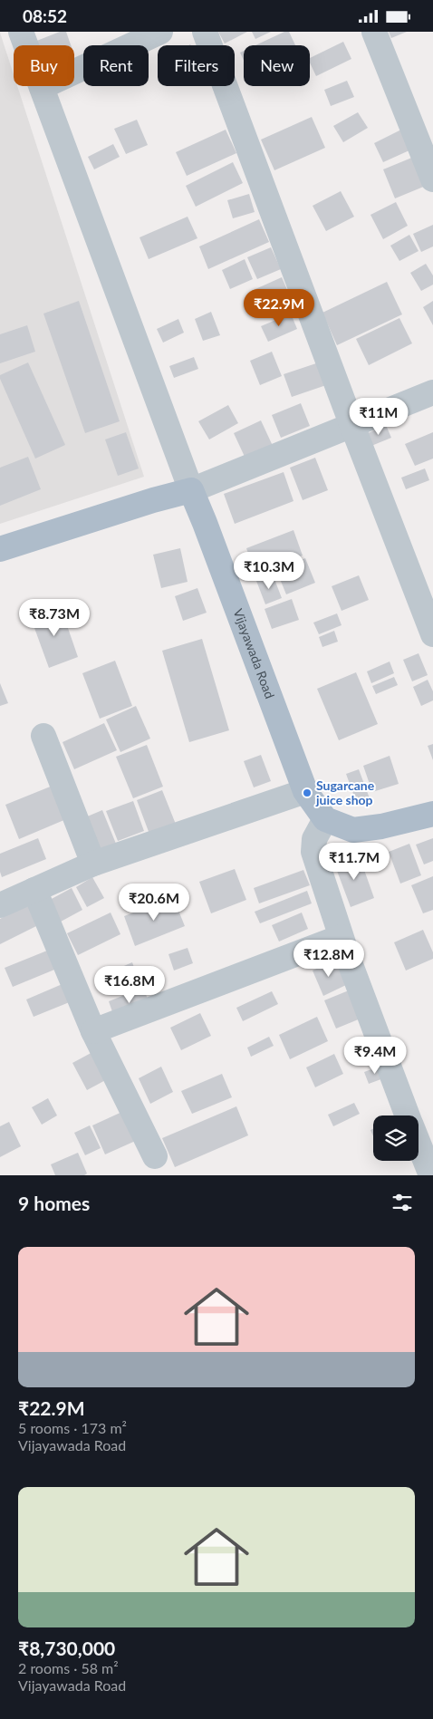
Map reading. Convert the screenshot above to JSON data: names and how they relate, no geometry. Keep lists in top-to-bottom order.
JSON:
{
  "streets": {
    "main road": ["Vijayawada Road"]
  },
  "places": ["Sugarcane juice shop"],
  "page": {
    "status": "08:52",
    "chip": [
      "Buy",
      "Rent",
      "Filters",
      "New"
    ],
    "price": [
      "₹22.9M",
      "₹11M",
      "₹10.3M",
      "₹8.73M",
      "₹11.7M",
      "₹20.6M",
      "₹12.8M",
      "₹16.8M",
      "₹9.4M"
    ],
    "heading": "9 homes",
    "list": [
      {
        "name": "₹22.9M",
        "note": "5 rooms · 173 m² · Vijayawada Road"
      },
      {
        "name": "₹8,730,000",
        "note": "2 rooms · 58 m² · Vijayawada Road"
      }
    ]
  }
}
